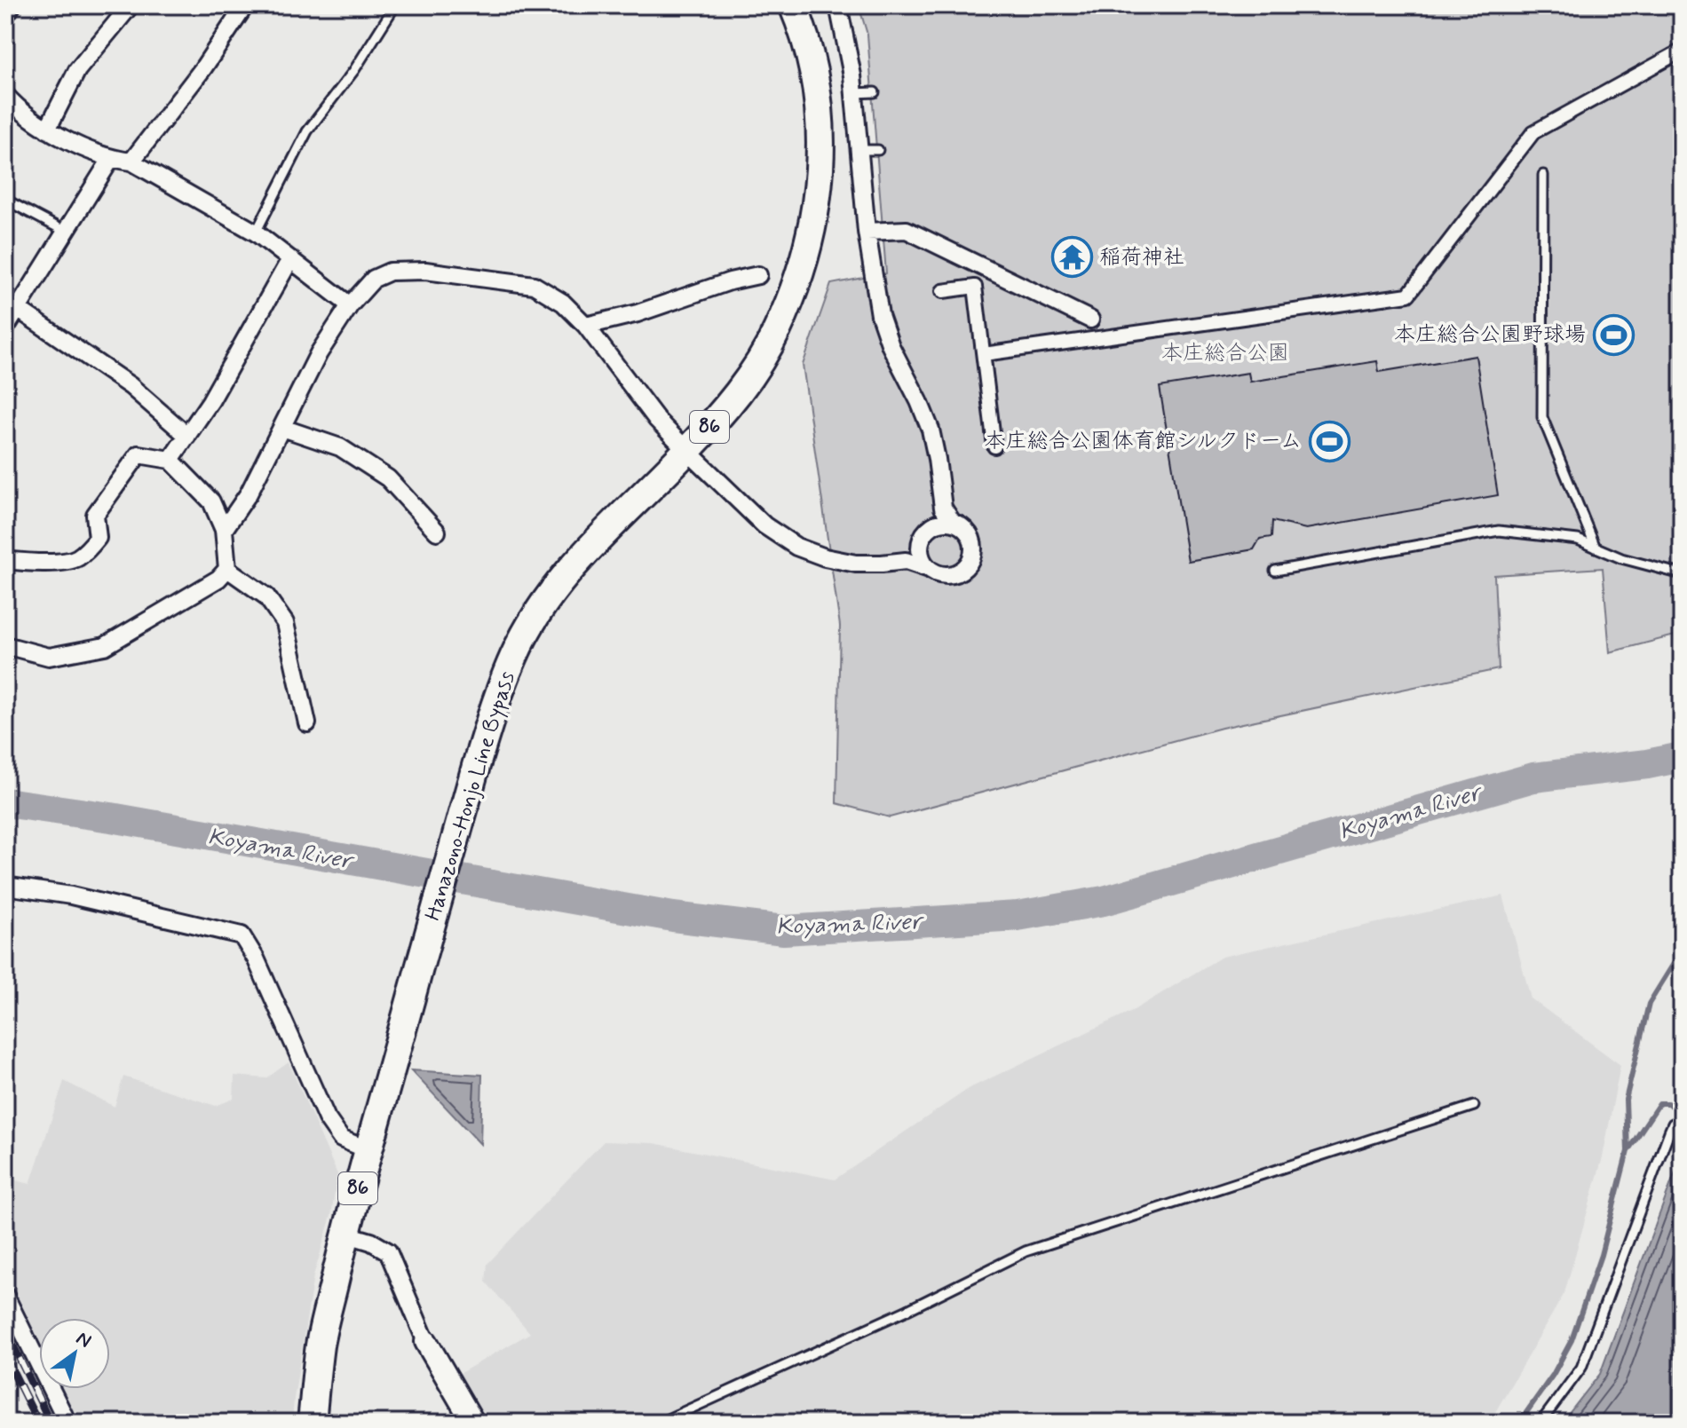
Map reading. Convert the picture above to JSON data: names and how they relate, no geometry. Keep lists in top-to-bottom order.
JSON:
{
  "streets": {
    "main road": ["86", "Hanazono-Honjo Line Bypass"]
  },
  "water": ["Koyama River"],
  "parks": ["本庄総合公園"],
  "places": {
    "temple": ["稲荷神社"],
    "sports": ["本庄総合公園野球場", "本庄総合公園体育館シルクドーム"]
  },
  "north": "top right"
}
